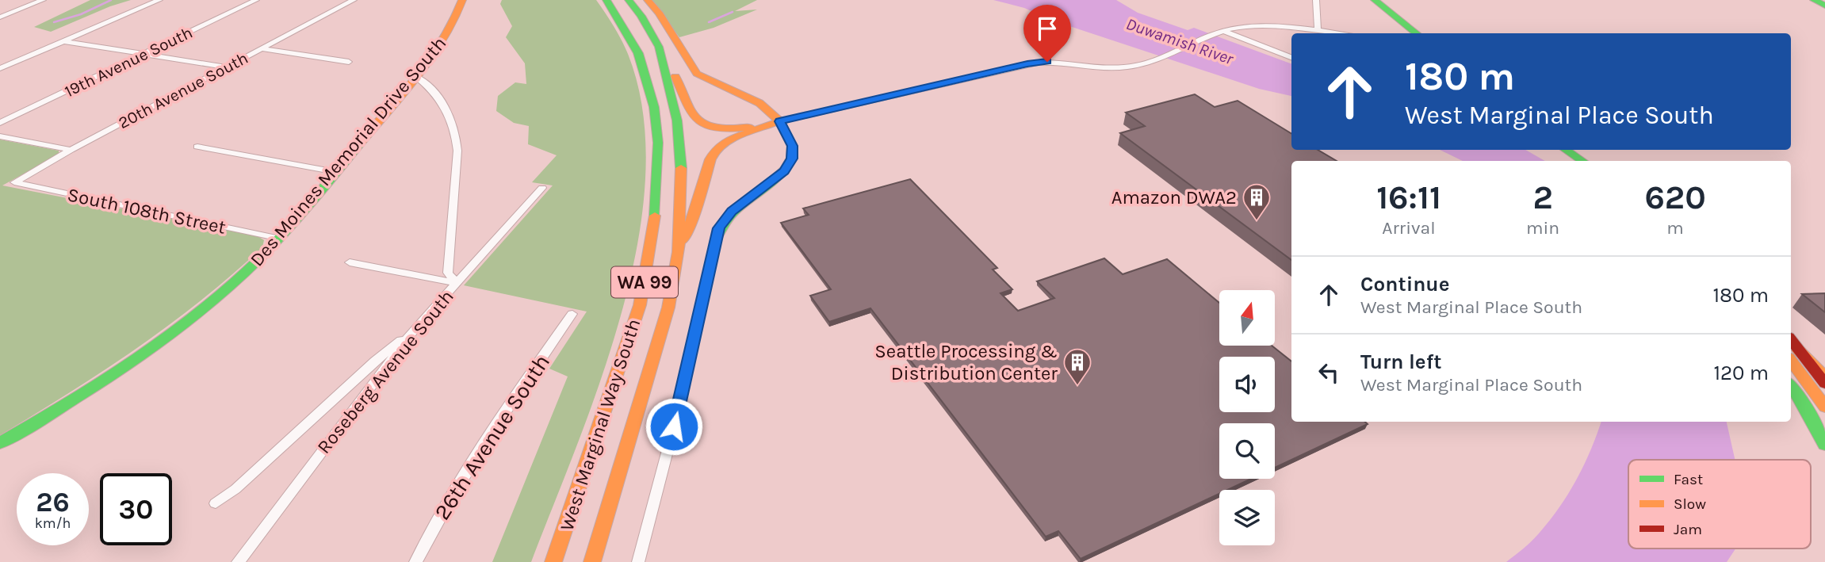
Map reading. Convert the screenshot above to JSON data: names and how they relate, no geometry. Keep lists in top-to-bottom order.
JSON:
{
  "streets": {
    "main road": ["Des Moines Memorial Drive South", "WA 99", "West Marginal Way South"],
    "street": [
      "19th Avenue South",
      "20th Avenue South",
      "South 108th Street",
      "Roseberg Avenue South",
      "26th Avenue South"
    ]
  },
  "crossings": [
    ["20th Avenue South", "South 108th Street"],
    ["Des Moines Memorial Drive South", "South 108th Street"]
  ],
  "water": ["Duwamish River"],
  "places": {
    "building": ["Amazon DWA2", "Seattle Processing & Distribution Center"]
  },
  "legend": ["Fast", "Slow", "Jam"],
  "north": "top",
  "page": {
    "turn": ["180 m", "West Marginal Place South"],
    "eta": [
      "16:11",
      "Arrival",
      "2",
      "min",
      "620",
      "m"
    ],
    "list": [
      {
        "name": "Continue",
        "note": "West Marginal Place South",
        "value": "180 m"
      },
      {
        "name": "Turn left",
        "note": "West Marginal Place South",
        "value": "120 m"
      }
    ],
    "speed": "26 km/h",
    "limit": "30"
  }
}
